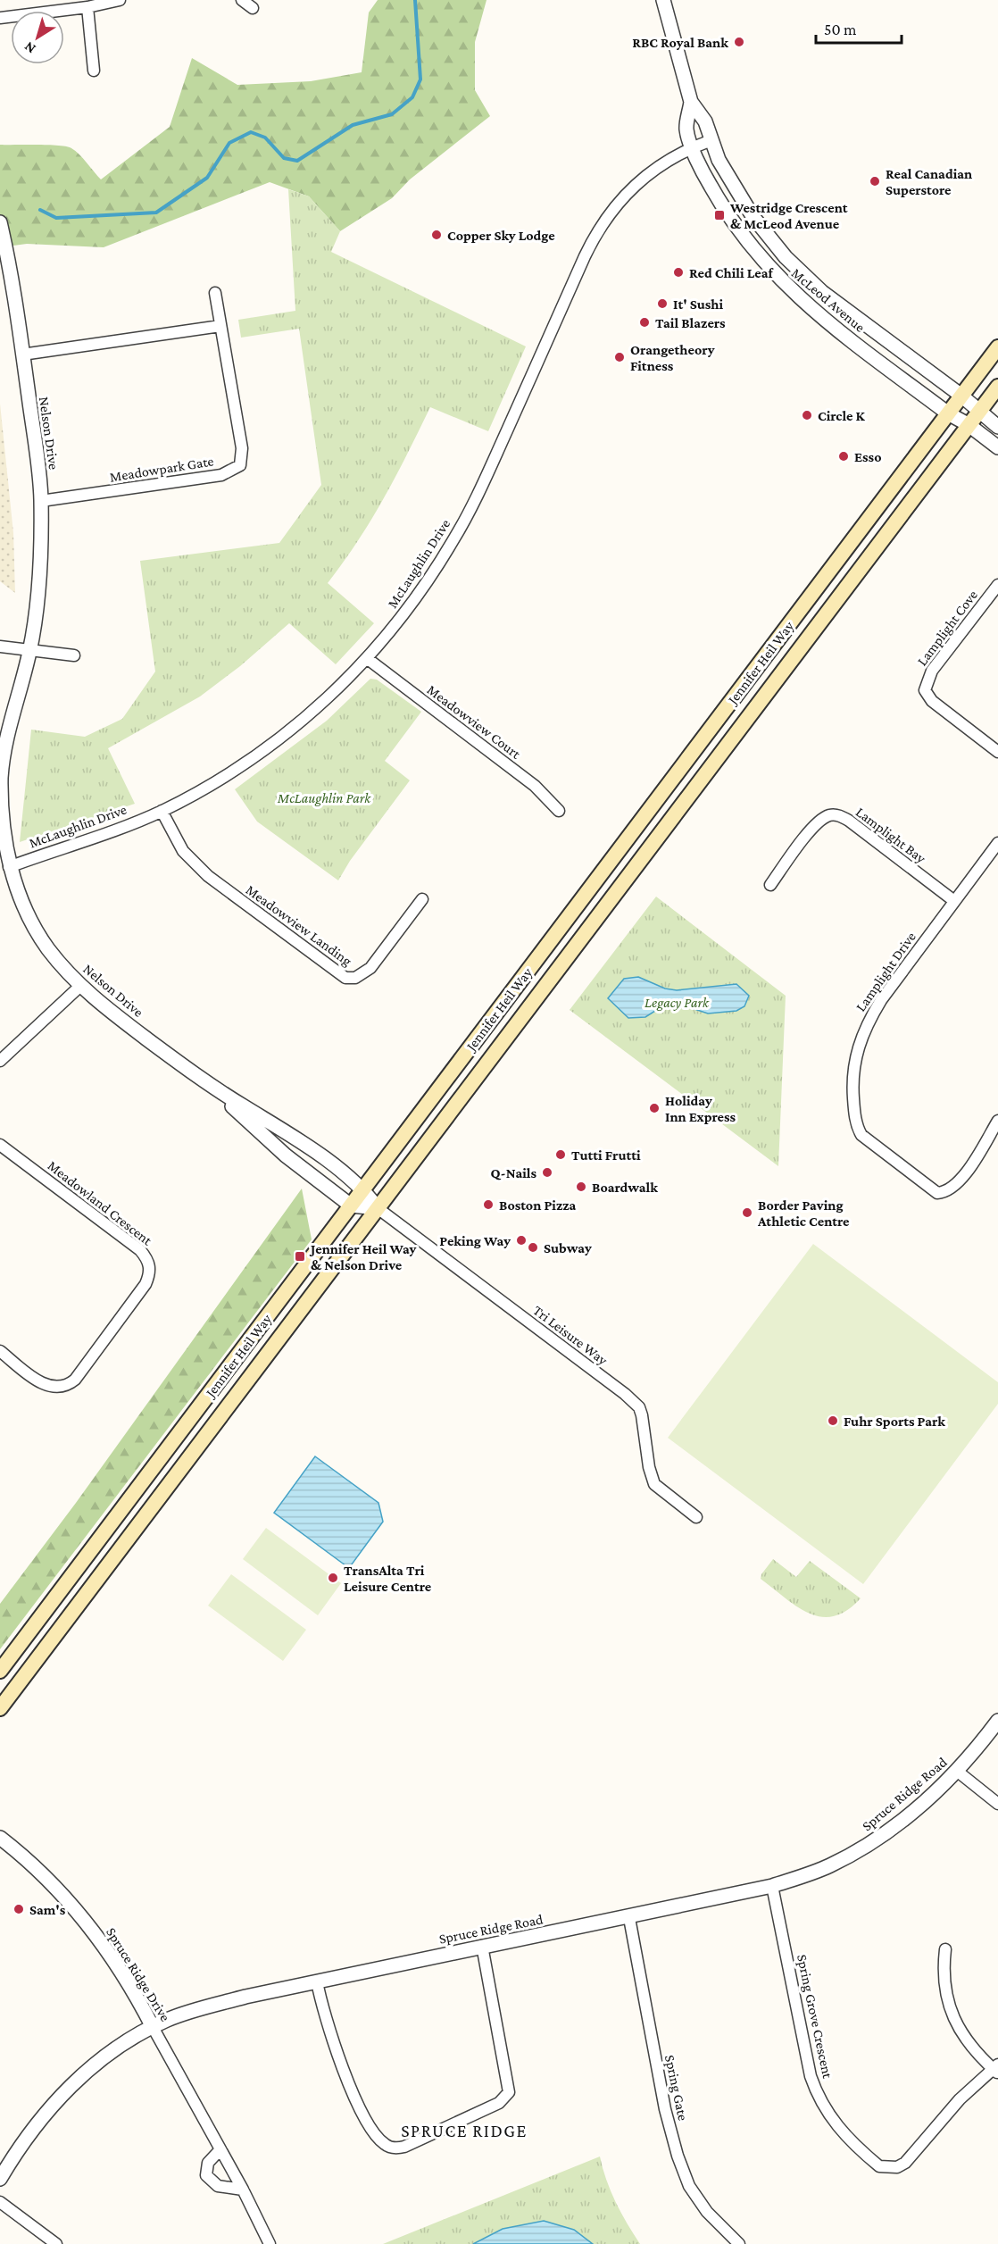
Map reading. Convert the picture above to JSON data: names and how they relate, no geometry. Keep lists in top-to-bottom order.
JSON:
{
  "streets": {
    "main road": ["Jennifer Heil Way"],
    "street": [
      "McLeod Avenue",
      "Nelson Drive",
      "Meadowpark Gate",
      "McLaughlin Drive",
      "Lamplight Cove",
      "Meadowview Court",
      "Lamplight Bay",
      "Meadowview Landing",
      "Lamplight Drive",
      "Meadowland Crescent",
      "Tri Leisure Way",
      "Spruce Ridge Road",
      "Spruce Ridge Drive",
      "Spring Grove Crescent",
      "Spring Gate"
    ]
  },
  "crossings": [
    ["McLeod Avenue", "McLaughlin Drive"],
    ["McLeod Avenue", "Jennifer Heil Way"],
    ["Nelson Drive", "Meadowpark Gate"],
    ["Nelson Drive", "McLaughlin Drive"],
    ["Nelson Drive", "Jennifer Heil Way"],
    ["Nelson Drive", "Tri Leisure Way"],
    ["McLaughlin Drive", "Meadowview Court"],
    ["McLaughlin Drive", "Meadowview Landing"],
    ["Jennifer Heil Way", "Tri Leisure Way"],
    ["Lamplight Bay", "Lamplight Drive"],
    ["Spruce Ridge Road", "Spruce Ridge Drive"],
    ["Spruce Ridge Road", "Spring Grove Crescent"],
    ["Spruce Ridge Road", "Spring Gate"]
  ],
  "districts": ["SPRUCE RIDGE"],
  "parks": ["McLaughlin Park", "Legacy Park"],
  "places": {
    "other": [
      "RBC Royal Bank",
      "Real Canadian Superstore",
      "Copper Sky Lodge",
      "Red Chili Leaf",
      "It' Sushi",
      "Tail Blazers",
      "Orangetheory Fitness",
      "Circle K",
      "Esso",
      "Holiday Inn Express",
      "Tutti Frutti",
      "Q-Nails",
      "Boardwalk",
      "Boston Pizza",
      "Border Paving Athletic Centre",
      "Peking Way",
      "Subway",
      "Fuhr Sports Park",
      "TransAlta Tri Leisure Centre",
      "Sam's"
    ],
    "transit": ["Westridge Crescent & McLeod Avenue", "Jennifer Heil Way & Nelson Drive"]
  },
  "scale_bar": "50 m",
  "north": "bottom left"
}
